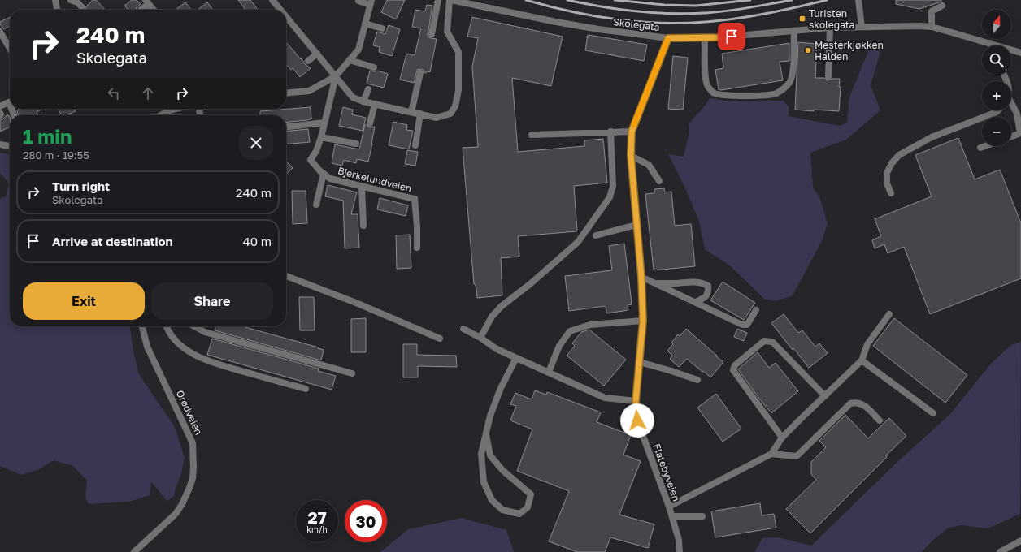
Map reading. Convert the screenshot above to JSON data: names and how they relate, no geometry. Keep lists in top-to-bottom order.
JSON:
{
  "streets": {
    "street": [
      "Skolegata",
      "Bjerkelundveien",
      "Orødveien",
      "Flatebyveien"
    ]
  },
  "crossings": [
    ["Skolegata", "Flatebyveien"]
  ],
  "places": {
    "transit": ["Turisten skolegata"],
    "other": ["Mesterkjøkken Halden"]
  },
  "north": "top",
  "page": {
    "map_buttons": ["+", "−"],
    "turn": ["240 m", "Skolegata"],
    "heading": ["1 min", "280 m · 19:55"],
    "list": [
      {
        "name": "Turn right",
        "note": "Skolegata",
        "value": "240 m"
      },
      {
        "name": "Arrive at destination",
        "value": "40 m"
      }
    ],
    "buttons": ["Exit", "Share"],
    "speed": "27 km/h",
    "limit": "30"
  }
}
